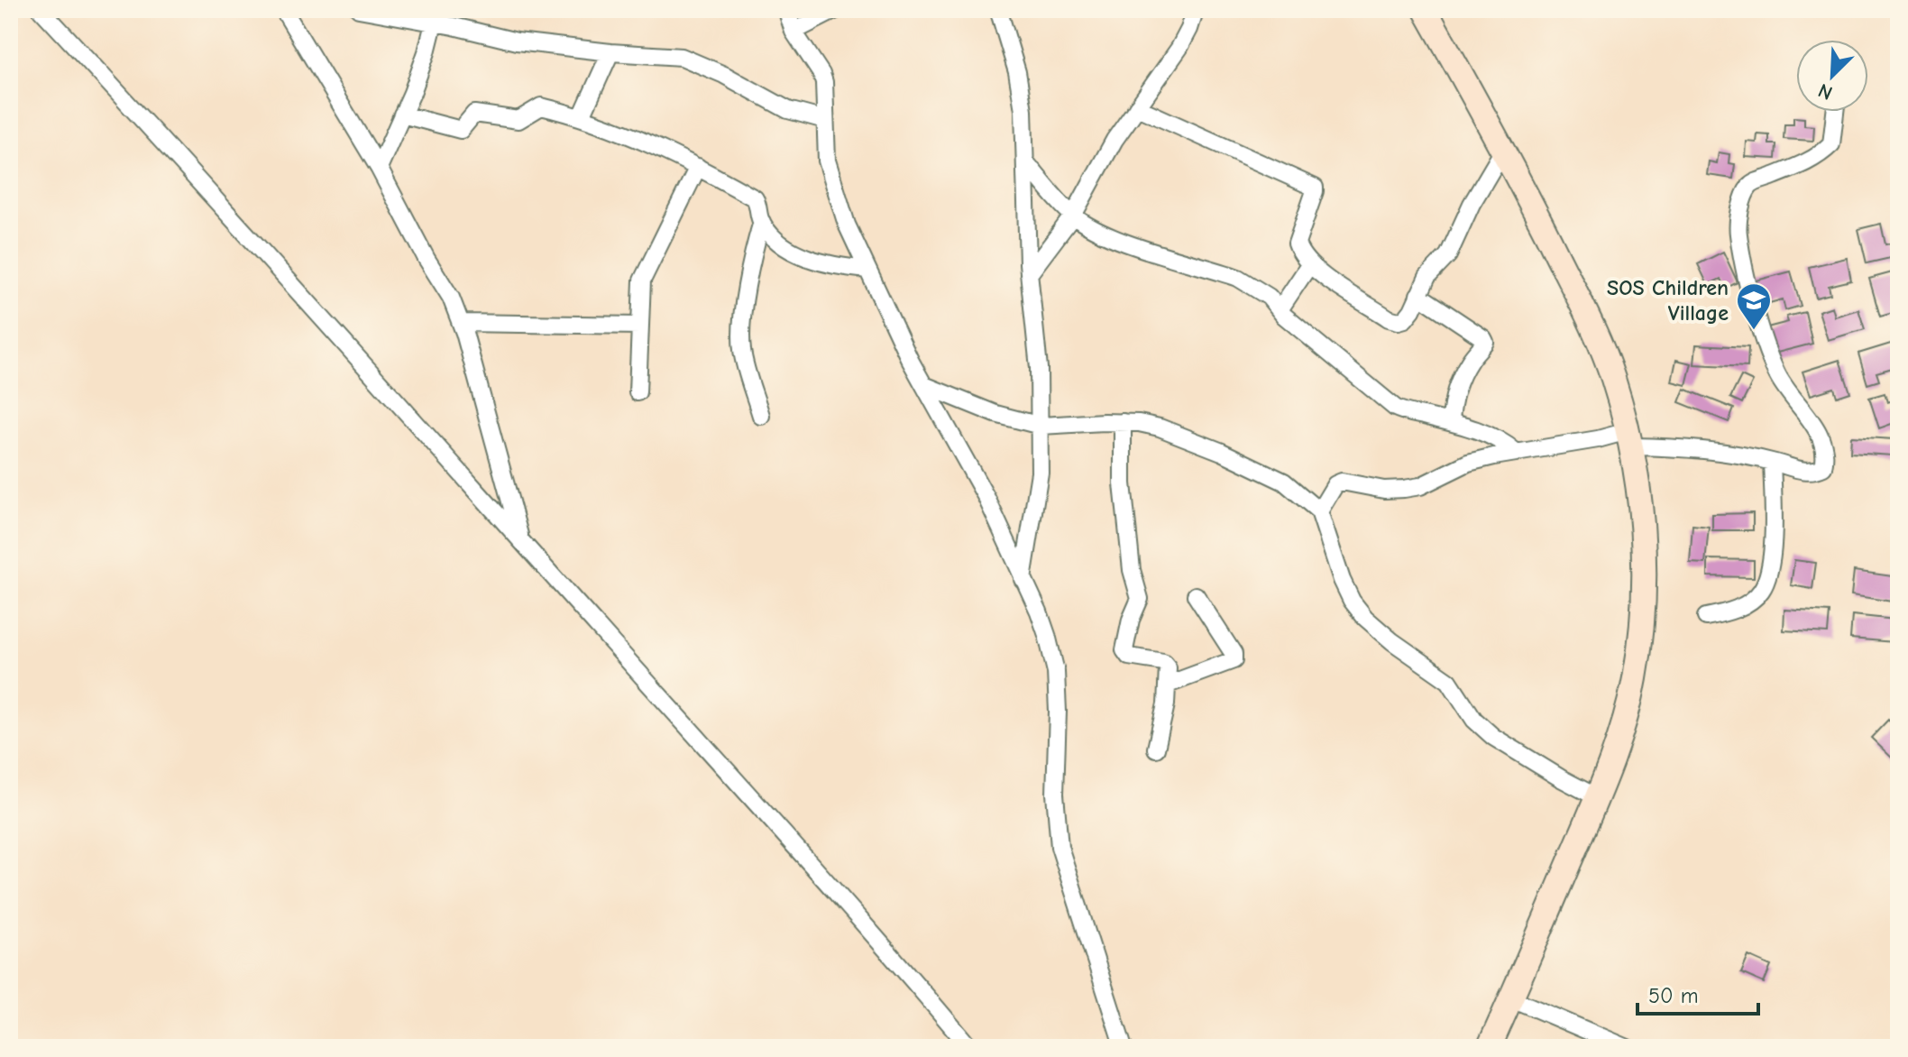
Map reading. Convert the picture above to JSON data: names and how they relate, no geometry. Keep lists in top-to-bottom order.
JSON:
{
  "places": {
    "school or university": ["SOS Children Village"]
  },
  "scale_bar": "50 m",
  "north": "bottom left"
}
